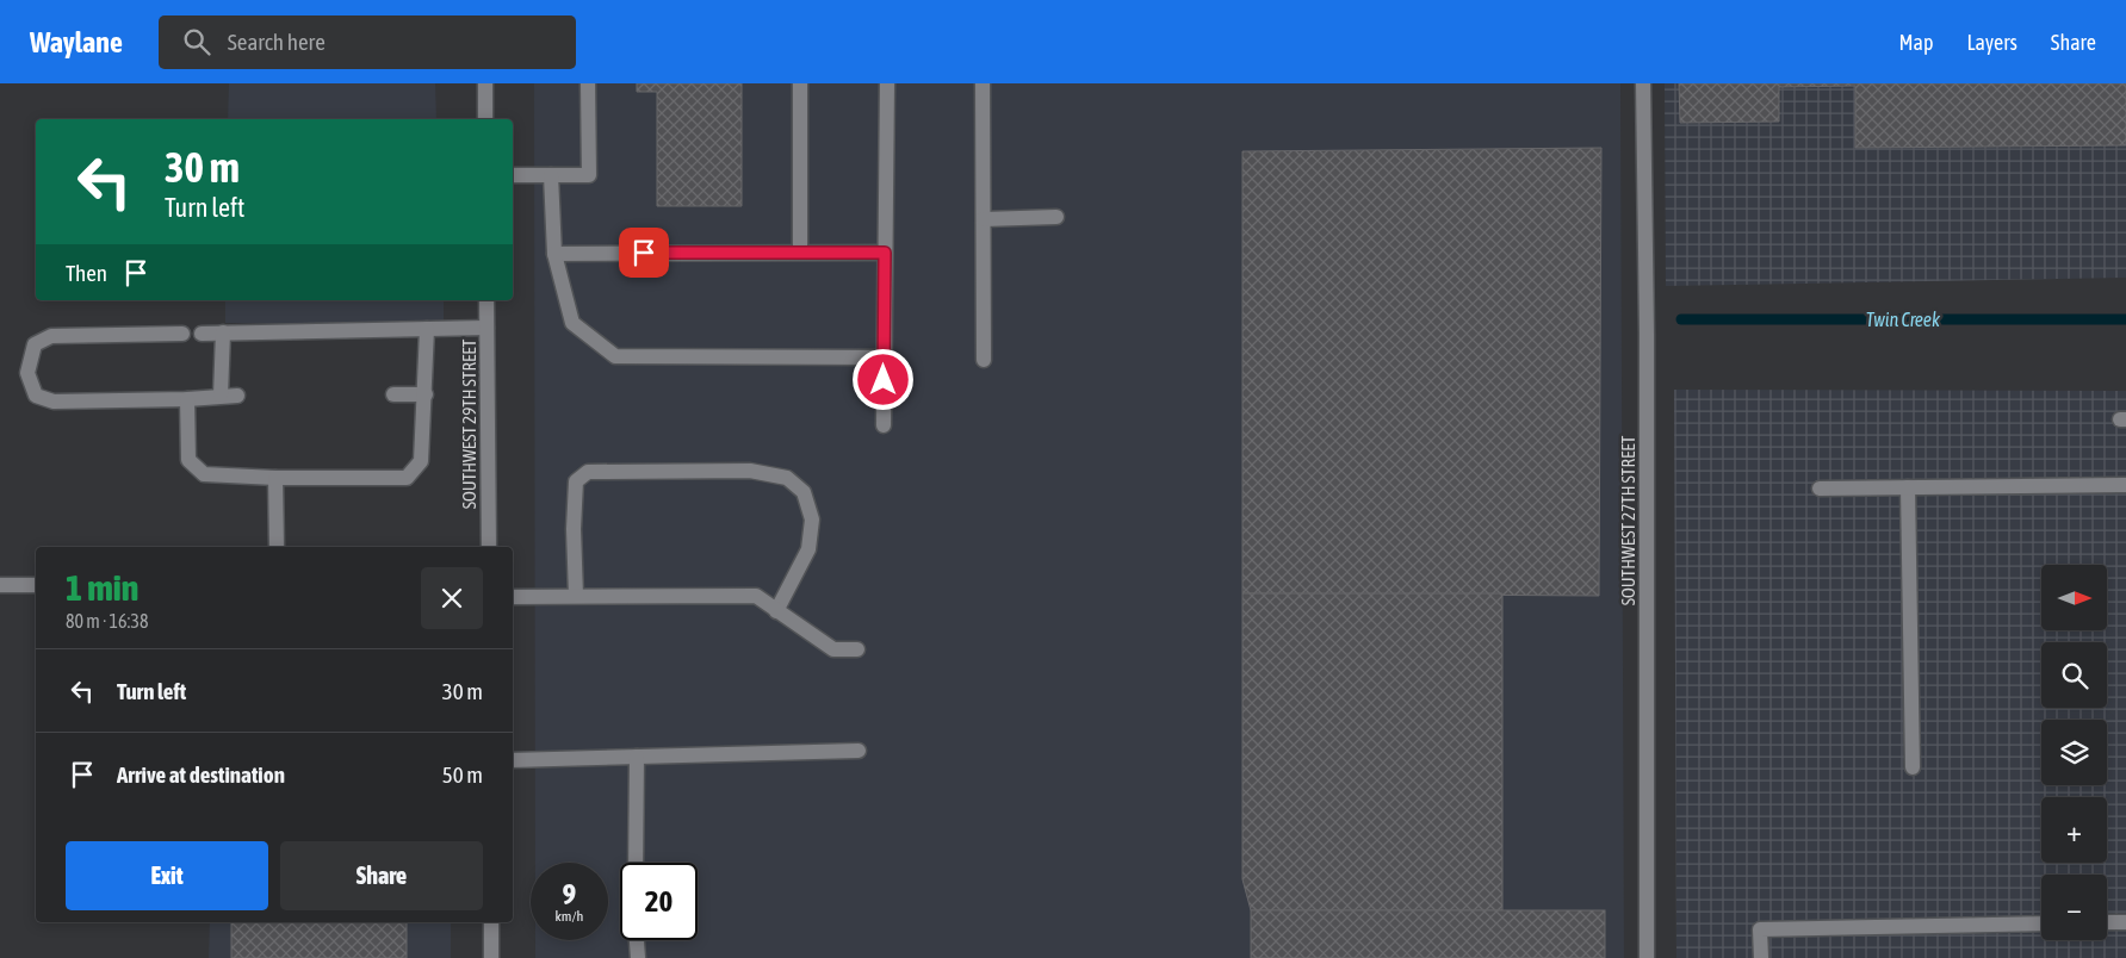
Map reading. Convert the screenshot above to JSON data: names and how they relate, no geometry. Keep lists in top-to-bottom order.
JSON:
{
  "streets": {
    "street": ["SOUTHWEST 29TH STREET", "SOUTHWEST 27TH STREET"]
  },
  "water": ["Twin Creek"],
  "north": "right",
  "page": {
    "header": "Waylane",
    "search": "Search here",
    "nav": ["Map", "Layers", "Share"],
    "turn": ["30 m", "Turn left"],
    "then": "Then",
    "heading": ["1 min", "80 m · 16:38"],
    "map_buttons": ["+", "−"],
    "list": [
      {
        "name": "Turn left",
        "value": "30 m"
      },
      {
        "name": "Arrive at destination",
        "value": "50 m"
      }
    ],
    "buttons": ["Exit", "Share"],
    "speed": "9 km/h",
    "limit": "20"
  }
}
